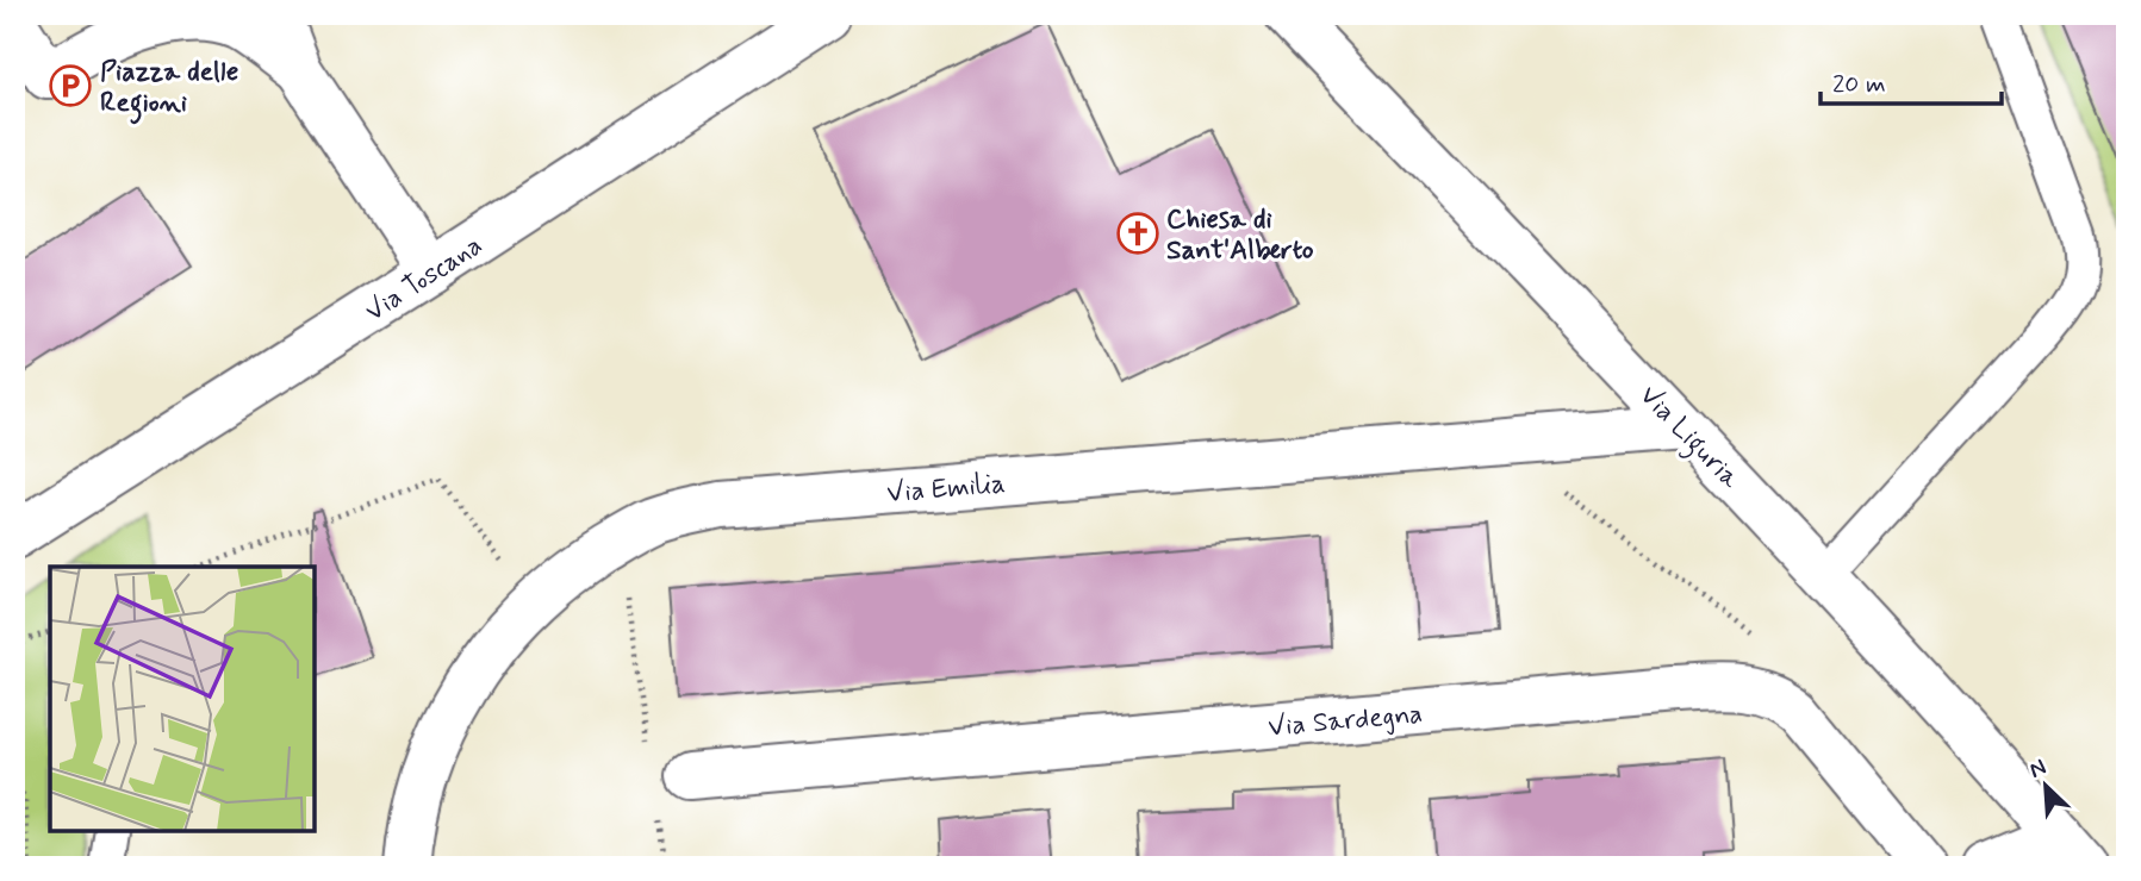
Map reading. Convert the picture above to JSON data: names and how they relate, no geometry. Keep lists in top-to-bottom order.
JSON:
{
  "streets": {
    "street": [
      "Via Toscana",
      "Via Liguria",
      "Via Emilia",
      "Via Sardegna"
    ]
  },
  "crossings": [
    ["Via Liguria", "Via Emilia"]
  ],
  "places": {
    "parking": ["Piazza delle Regioni"],
    "church": ["Chiesa di Sant'Alberto"]
  },
  "scale_bar": "20 m",
  "north": "top left"
}
